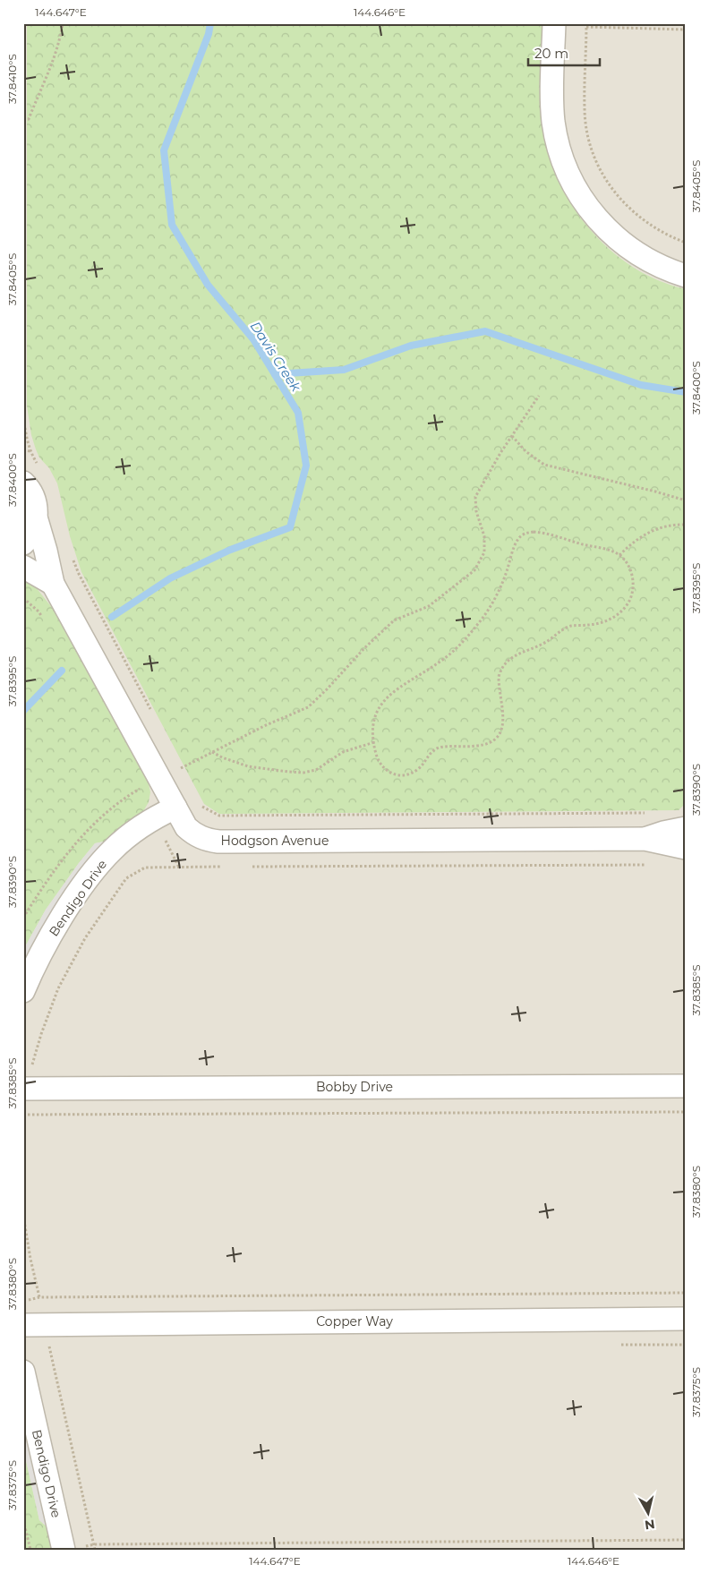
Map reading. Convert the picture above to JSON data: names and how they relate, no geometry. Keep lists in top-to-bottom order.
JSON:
{
  "streets": {
    "street": [
      "Hodgson Avenue",
      "Bendigo Drive",
      "Bobby Drive",
      "Copper Way"
    ]
  },
  "crossings": [
    ["Hodgson Avenue", "Bendigo Drive"]
  ],
  "water": ["Davis Creek"],
  "scale_bar": "20 m",
  "north": "bottom",
  "coordinates": [
    "144.647°E",
    "144.646°E",
    "37.8410°S",
    "37.8405°S",
    "37.8400°S",
    "37.8395°S",
    "37.8390°S",
    "37.8385°S",
    "37.8380°S",
    "37.8375°S"
  ]
}
